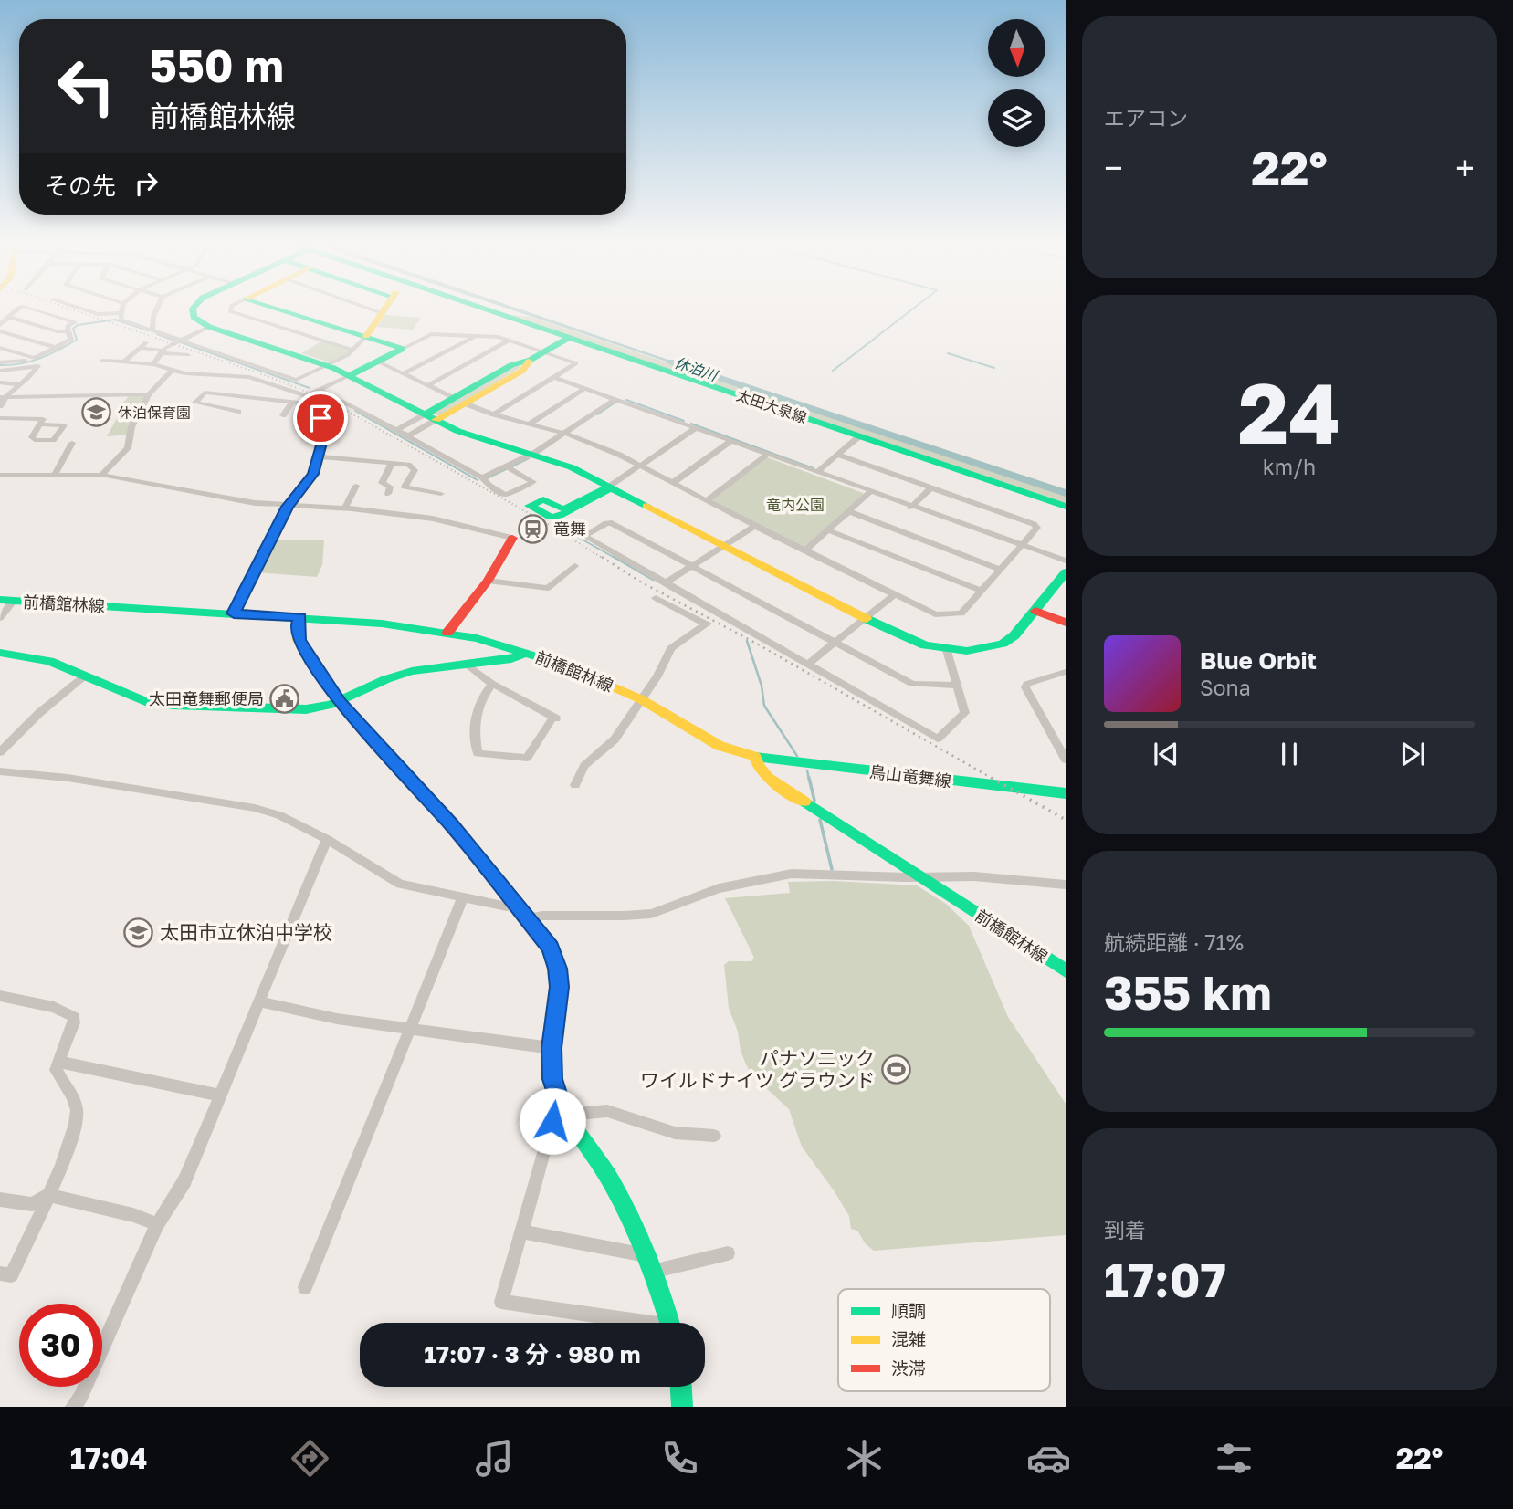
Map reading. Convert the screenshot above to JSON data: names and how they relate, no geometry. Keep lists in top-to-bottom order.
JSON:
{
  "streets": {
    "street": ["太田大泉線", "前橋館林線", "鳥山竜舞線"]
  },
  "crossings": [
    ["前橋館林線", "鳥山竜舞線"]
  ],
  "water": ["休泊川"],
  "parks": ["竜内公園"],
  "places": {
    "school or university": ["休泊保育園", "太田市立休泊中学校"],
    "station": ["竜舞"],
    "public building": ["太田竜舞郵便局"],
    "sports": ["パナソニック ワイルドナイツ グラウンド"]
  },
  "legend": ["順調", "混雑", "渋滞"],
  "north": "bottom",
  "page": {
    "tile": [
      "エアコン",
      ["24", "km/h"],
      ["航続距離 · 71%", "355 km"],
      ["到着", "17:07"]
    ],
    "turn": ["550 m", "前橋館林線"],
    "heat": ["−", "22°", "+"],
    "then": "その先",
    "song": ["Blue Orbit", "Sona"],
    "limit": "30",
    "trip": "17:07 · 3 分 · 980 m",
    "tabs": ["17:04", "22°"]
  }
}
